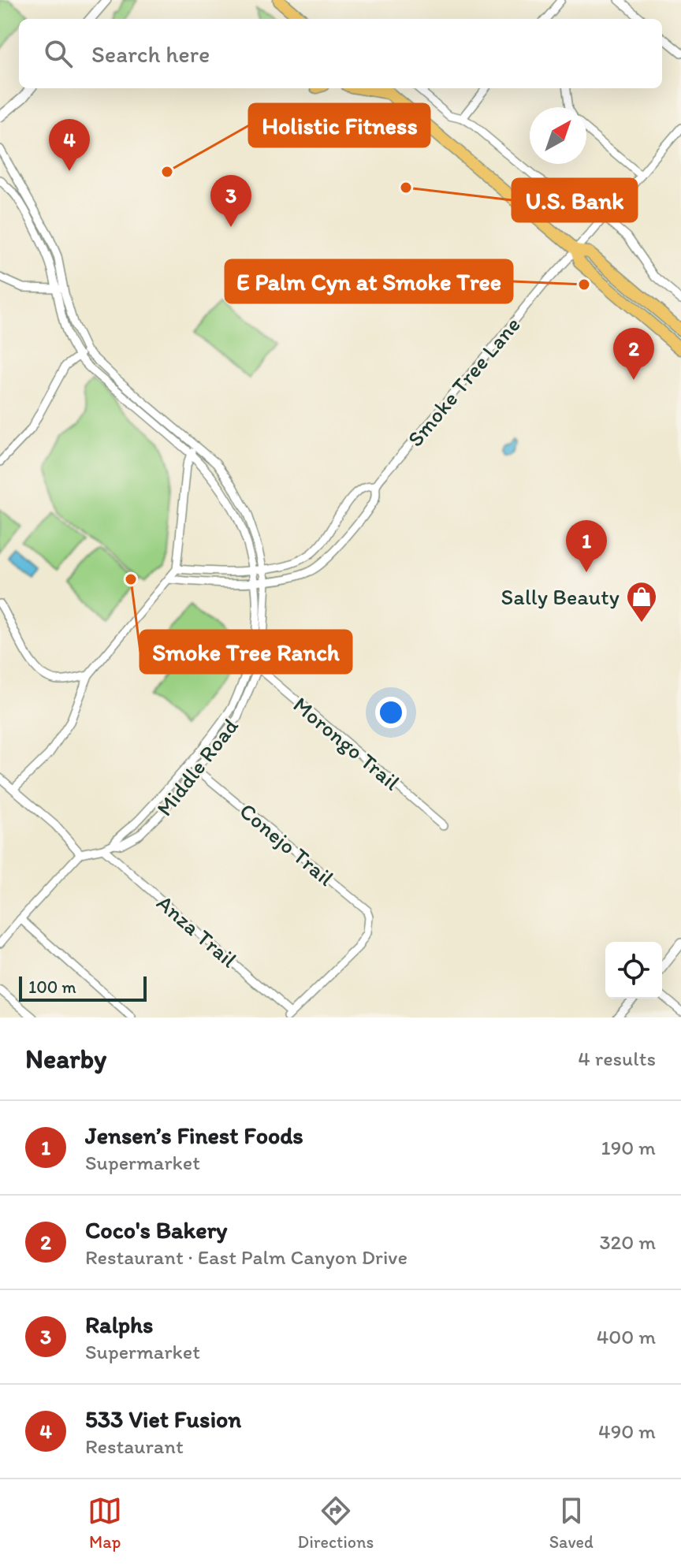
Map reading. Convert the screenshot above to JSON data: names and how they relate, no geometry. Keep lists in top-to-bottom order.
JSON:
{
  "streets": {
    "street": [
      "Smoke Tree Lane",
      "Morongo Trail",
      "Middle Road",
      "Conejo Trail",
      "Anza Trail"
    ]
  },
  "crossings": [
    ["Smoke Tree Lane", "Middle Road"],
    ["Morongo Trail", "Middle Road"],
    ["Middle Road", "Conejo Trail"],
    ["Middle Road", "Anza Trail"],
    ["Conejo Trail", "Anza Trail"]
  ],
  "places": {
    "other": [
      "Holistic Fitness",
      "U.S. Bank",
      "E Palm Cyn at Smoke Tree",
      "Smoke Tree Ranch"
    ],
    "shop": ["Sally Beauty"]
  },
  "scale_bar": "100 m",
  "north": "top right",
  "page": {
    "search": "Search here",
    "pins": [
      "4",
      "3",
      "2",
      "1"
    ],
    "scale": "100 m",
    "heading": ["Nearby", "4 results"],
    "list": [
      {
        "mark": "1",
        "name": "Jensen’s Finest Foods",
        "note": "Supermarket",
        "value": "190 m"
      },
      {
        "mark": "2",
        "name": "Coco's Bakery",
        "note": "Restaurant · East Palm Canyon Drive",
        "value": "320 m"
      },
      {
        "mark": "3",
        "name": "Ralphs",
        "note": "Supermarket",
        "value": "400 m"
      },
      {
        "mark": "4",
        "name": "533 Viet Fusion",
        "note": "Restaurant",
        "value": "490 m"
      }
    ],
    "nav": ["Map", "Directions", "Saved"]
  }
}
